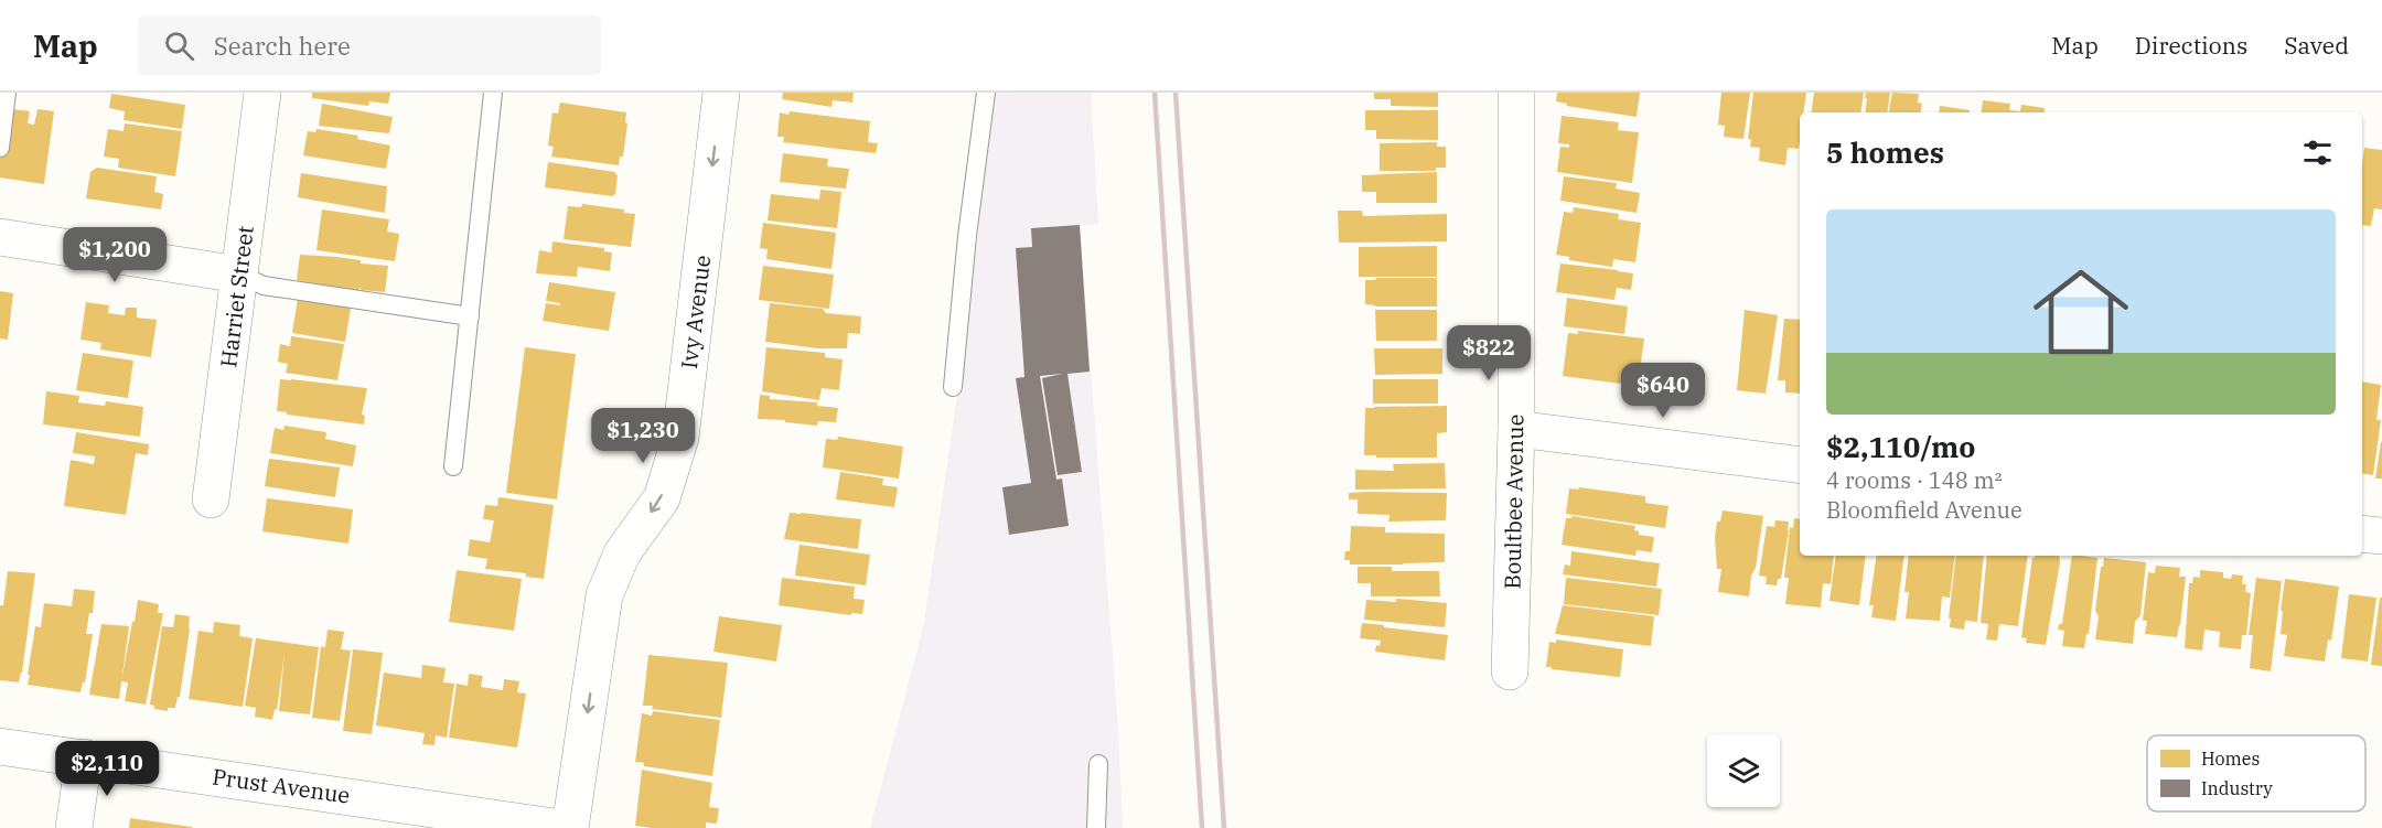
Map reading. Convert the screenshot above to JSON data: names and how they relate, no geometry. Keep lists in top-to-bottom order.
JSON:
{
  "streets": {
    "street": [
      "Harriet Street",
      "Ivy Avenue",
      "Boultbee Avenue",
      "Prust Avenue"
    ]
  },
  "one_way": ["Ivy Avenue"],
  "legend": ["Homes", "Industry"],
  "page": {
    "header": "Map",
    "search": "Search here",
    "nav": ["Map", "Directions", "Saved"],
    "heading": "5 homes",
    "list": [
      {
        "name": "$2,110/mo",
        "note": "4 rooms · 148 m² · Bloomfield Avenue"
      }
    ],
    "price": [
      "$1,200",
      "$822",
      "$640",
      "$1,230",
      "$2,110"
    ]
  }
}
